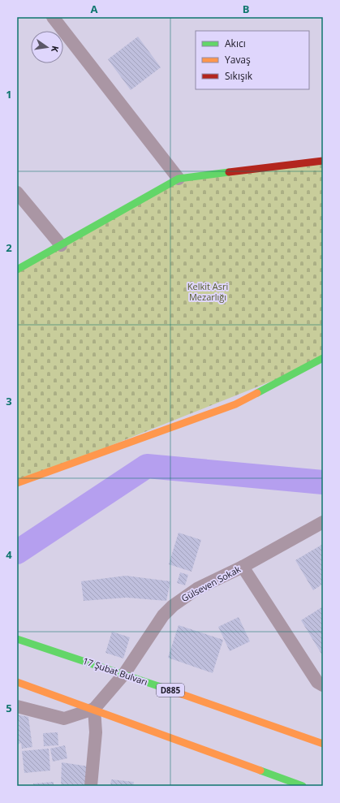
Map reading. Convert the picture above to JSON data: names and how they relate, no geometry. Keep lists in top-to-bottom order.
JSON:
{
  "streets": {
    "main road": ["17 Şubat Bulvarı", "D885"],
    "street": ["Gülseven Sokak"]
  },
  "crossings": [
    ["Gülseven Sokak", "17 Şubat Bulvarı"]
  ],
  "parks": ["Kelkit Asri Mezarlığı"],
  "legend": ["Akıcı", "Yavaş", "Sıkışık"],
  "north": "right",
  "grid": {
    "columns": ["A", "B"],
    "rows": [
      "1",
      "2",
      "3",
      "4",
      "5"
    ]
  }
}
